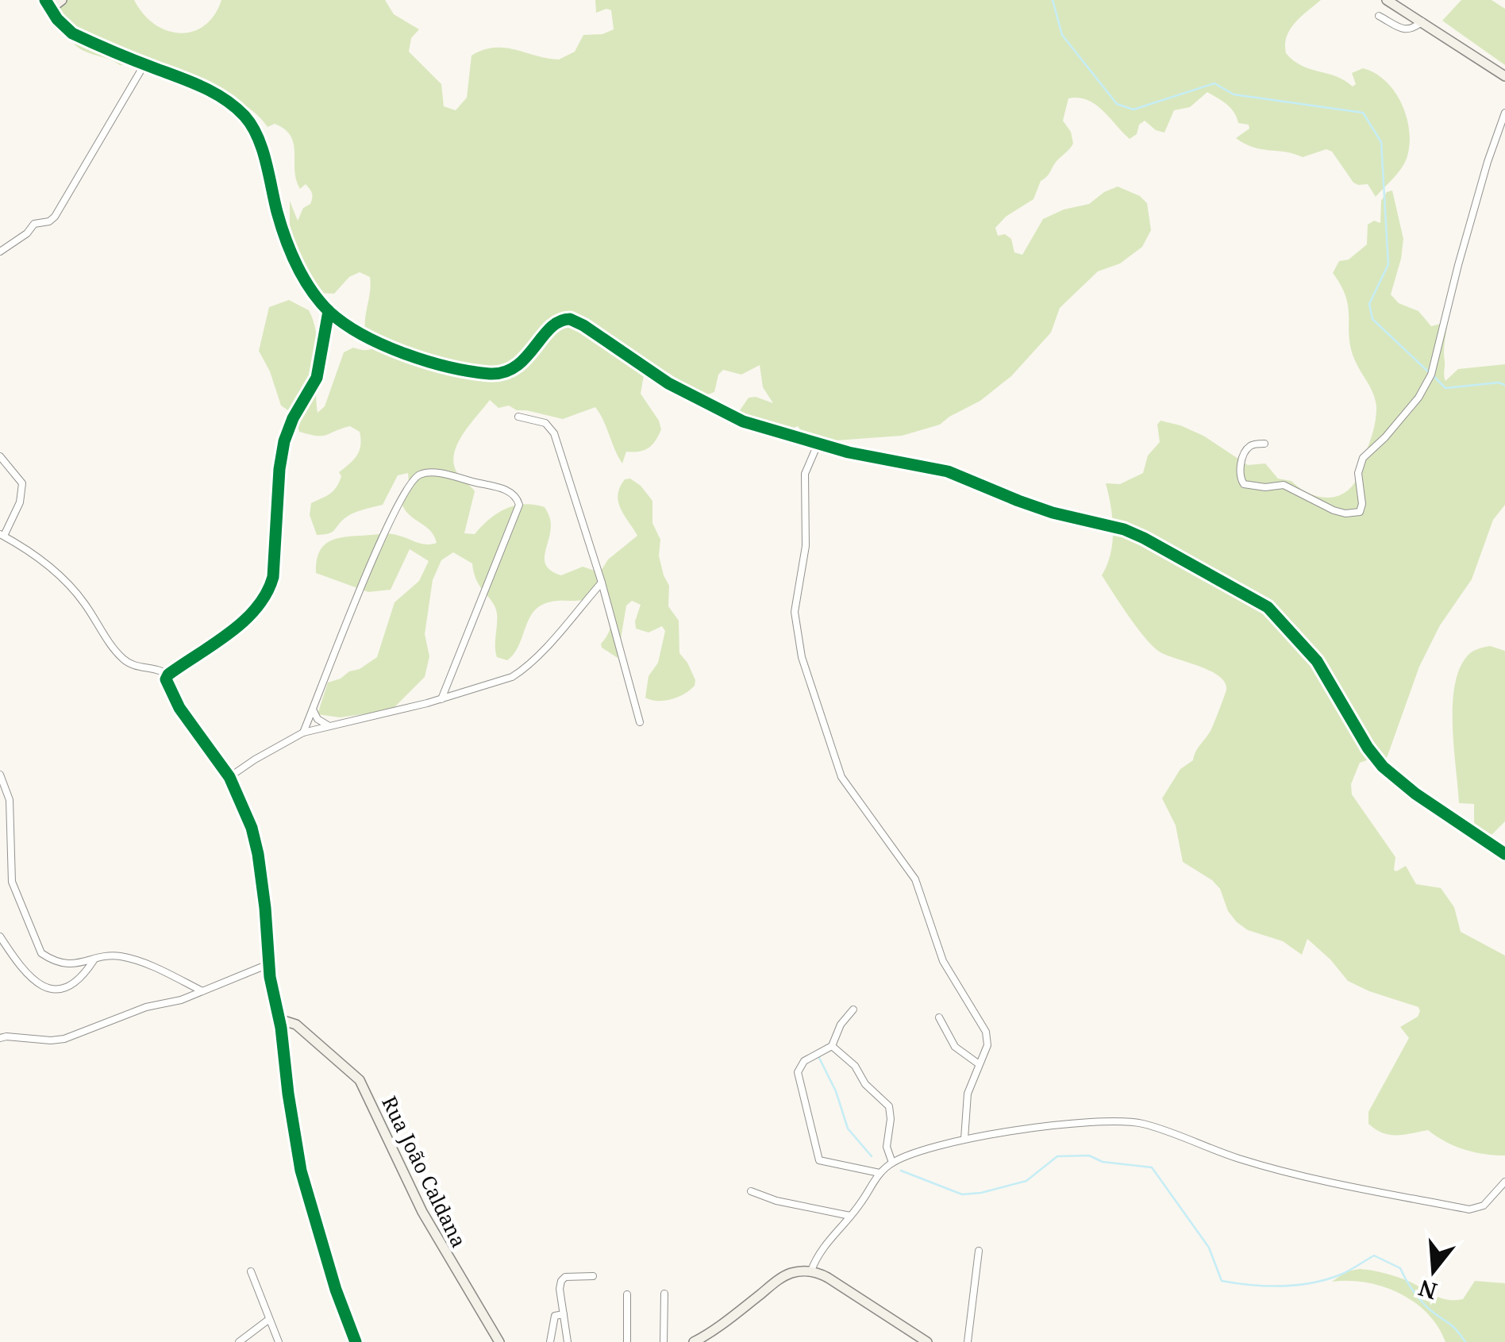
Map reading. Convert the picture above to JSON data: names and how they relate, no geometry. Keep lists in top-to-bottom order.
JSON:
{
  "streets": {
    "street": ["Rua João Caldana"]
  },
  "north": "bottom"
}
